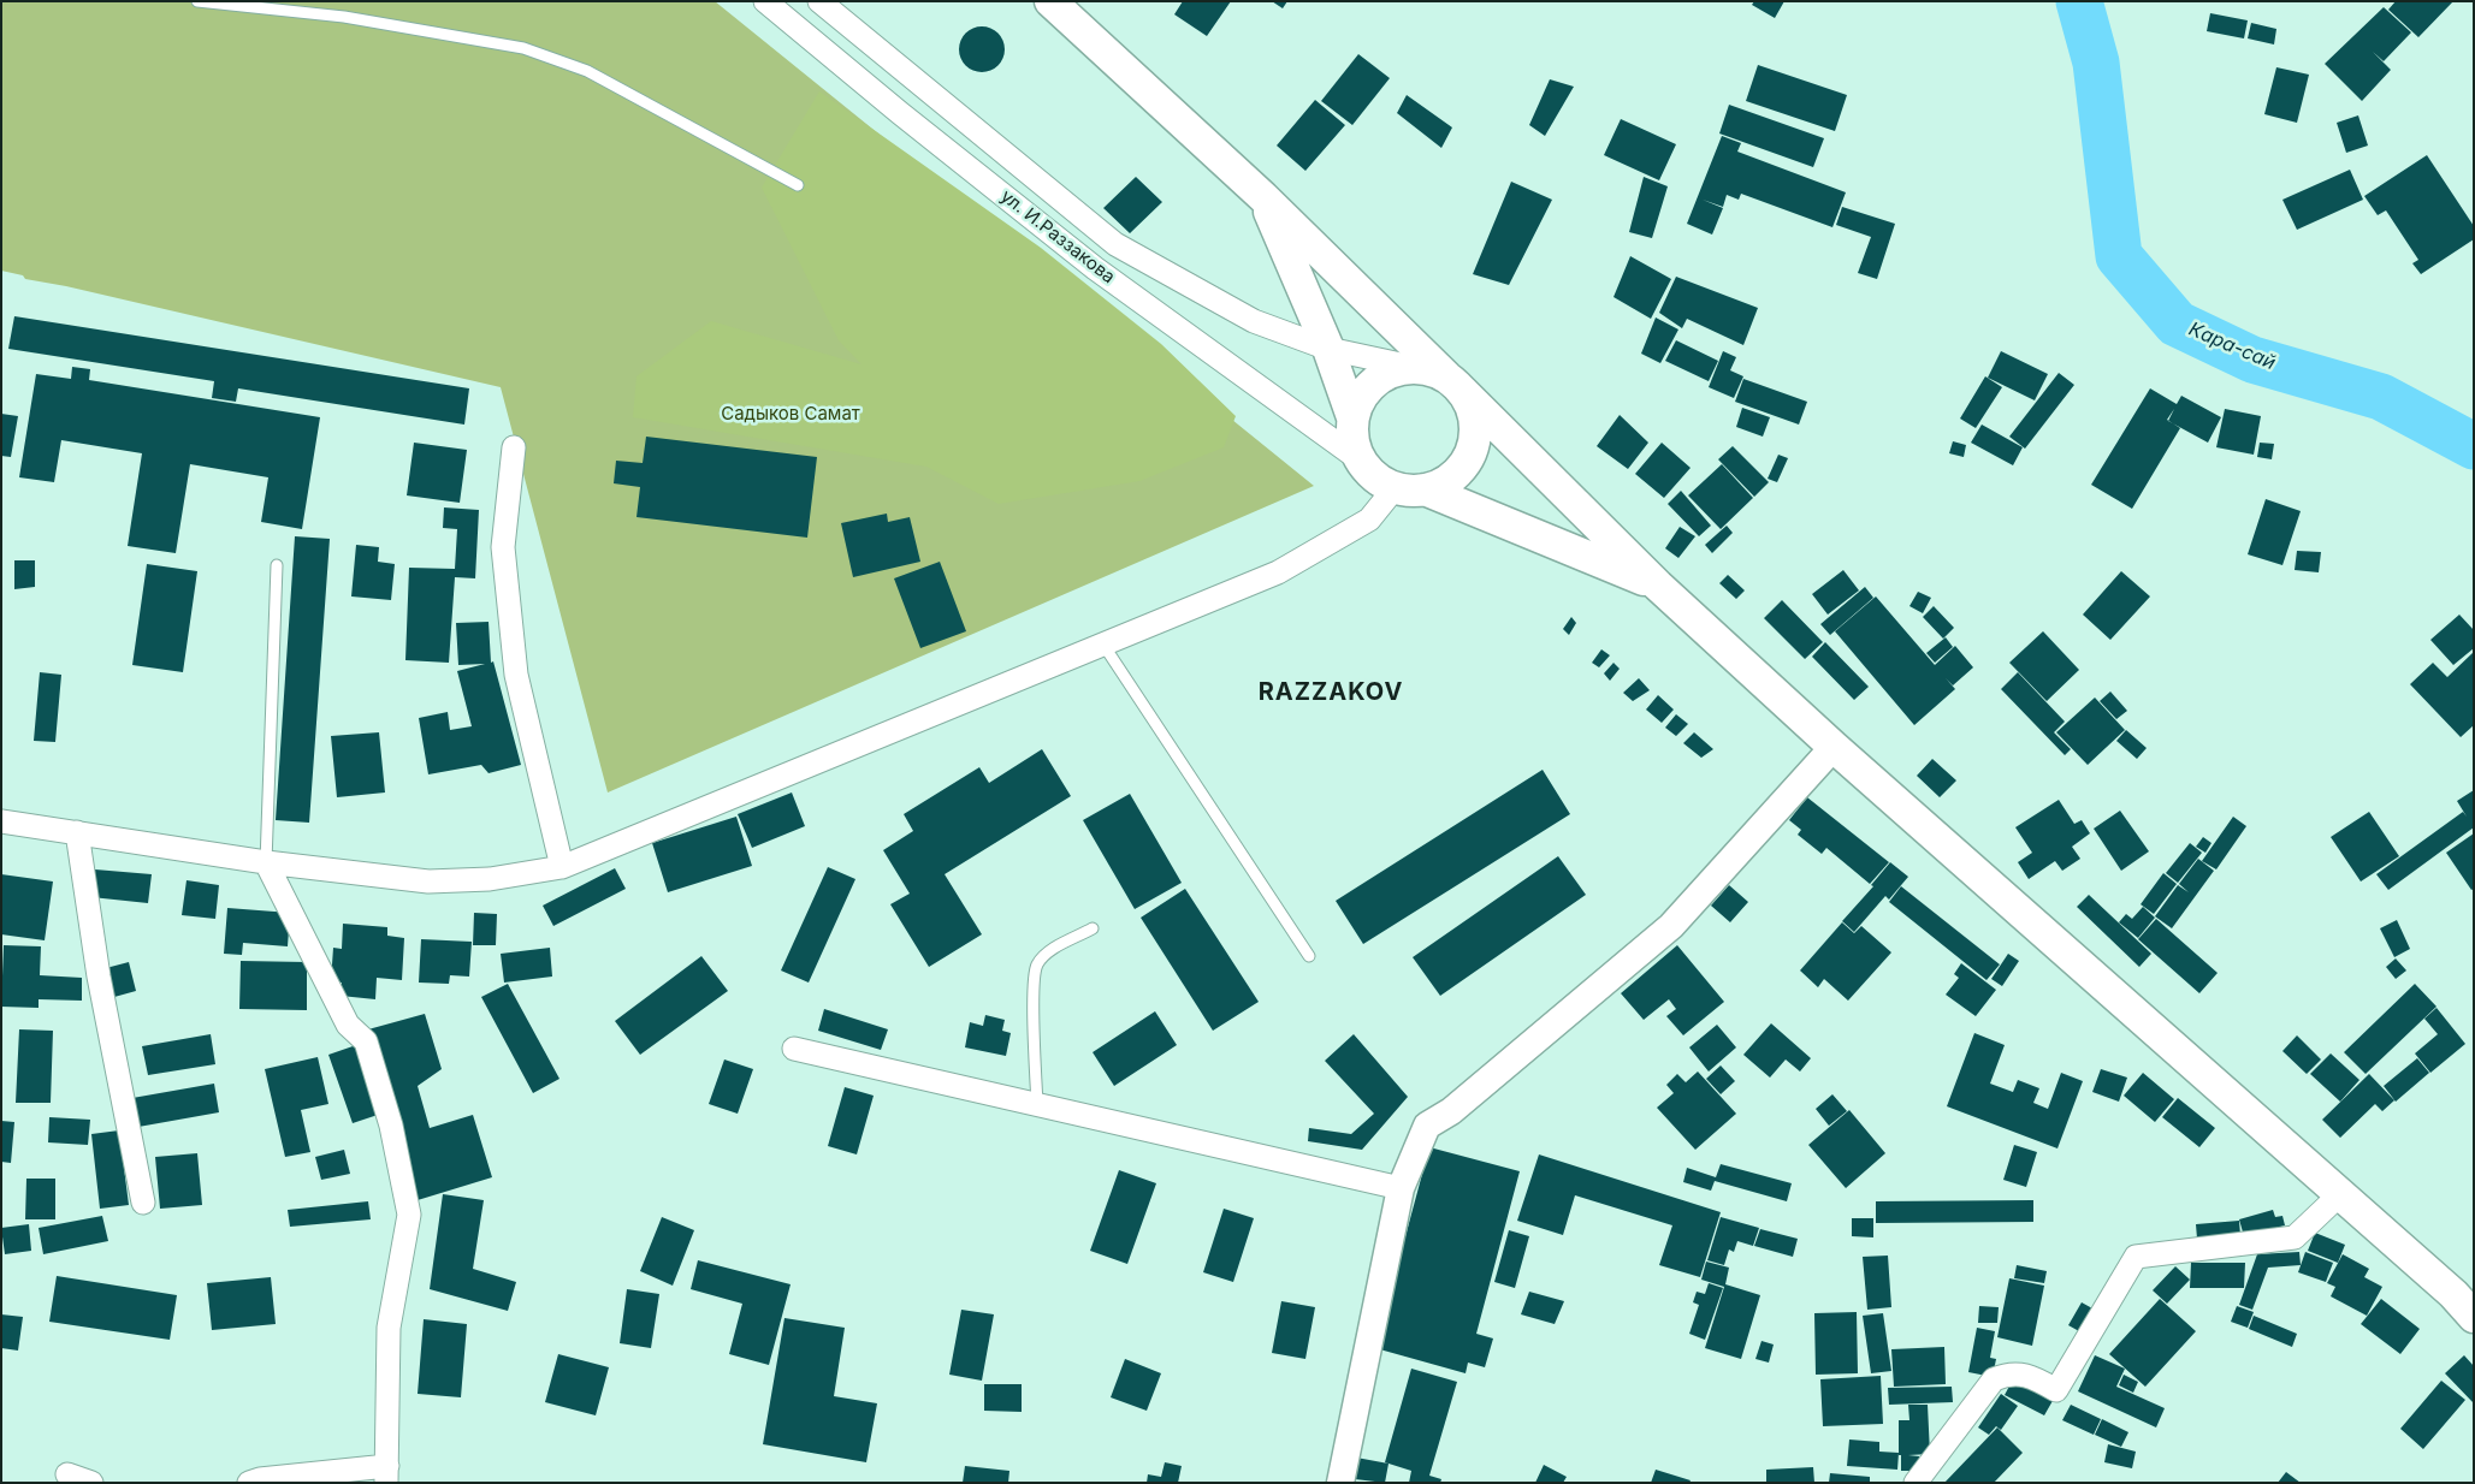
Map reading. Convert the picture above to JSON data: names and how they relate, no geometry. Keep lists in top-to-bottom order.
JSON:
{
  "streets": {
    "street": ["ул. И.Раззакова"]
  },
  "districts": ["RAZZAKOV"],
  "water": ["Кара-сай"],
  "parks": ["Садыков Самат"]
}
